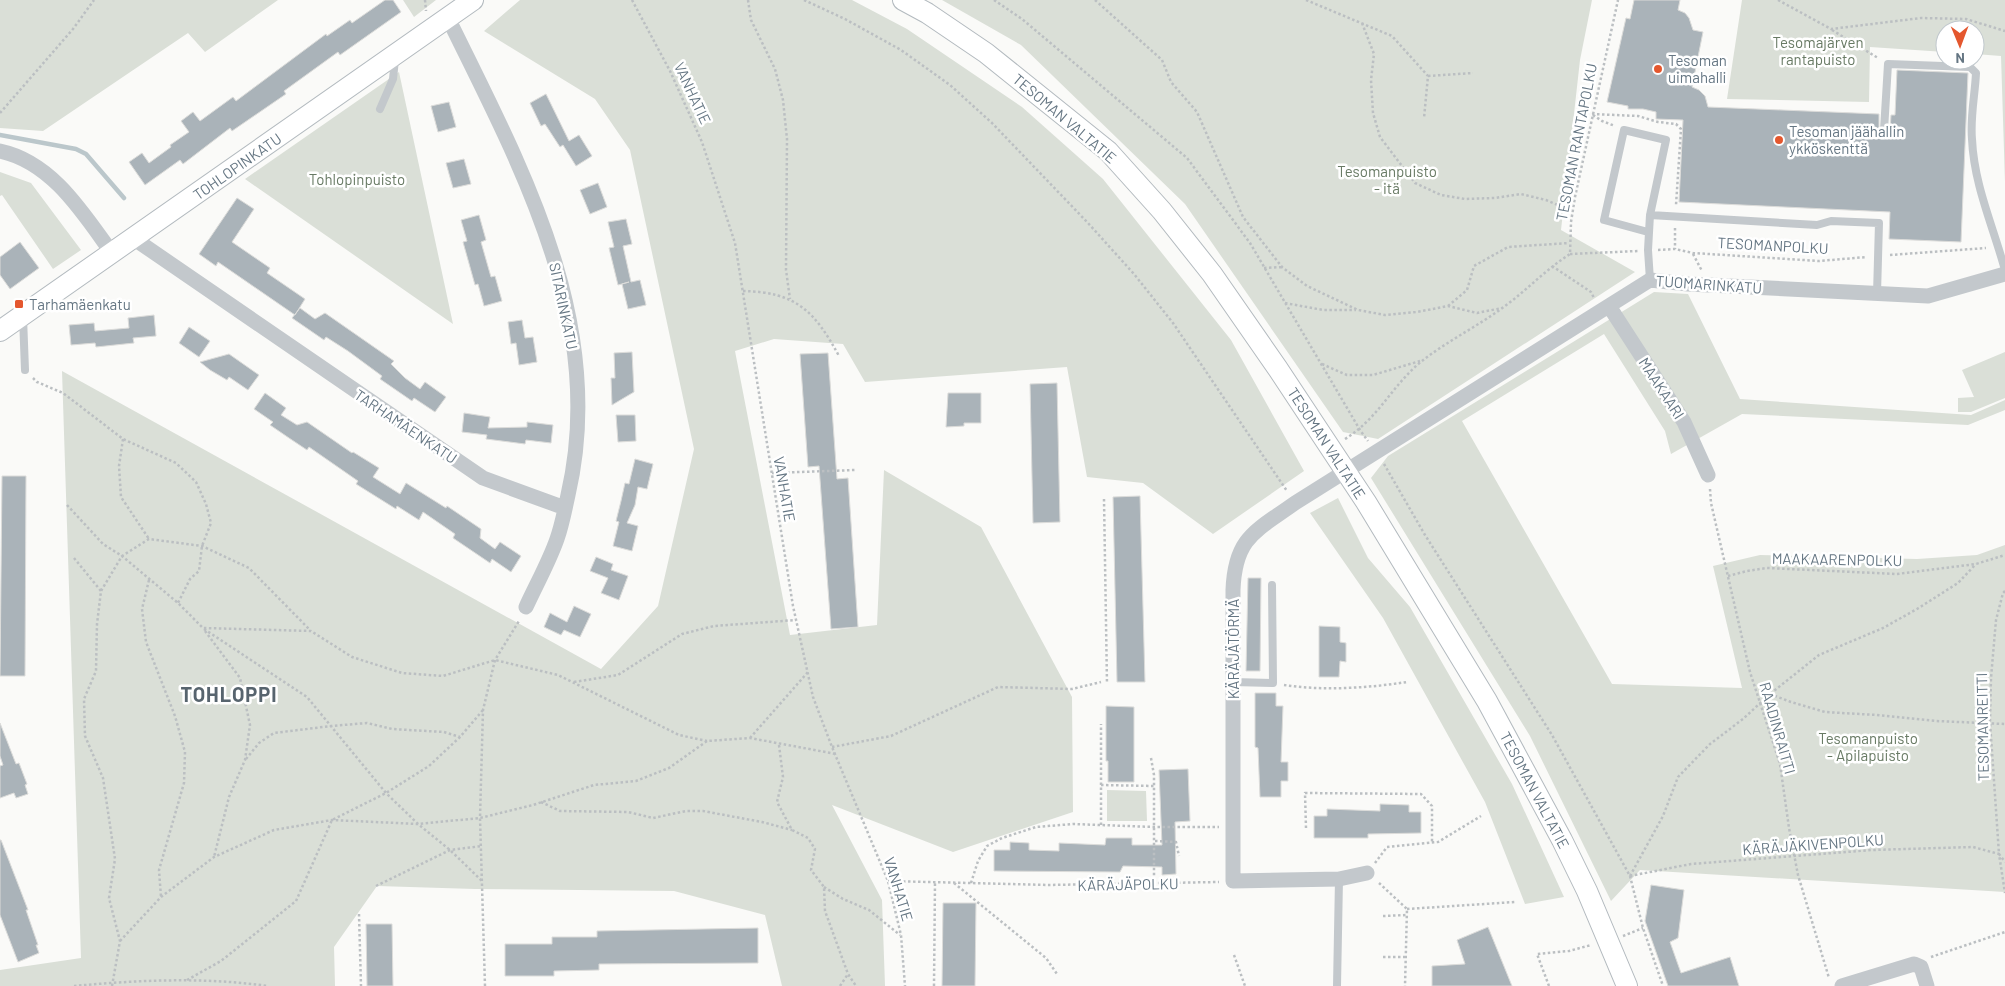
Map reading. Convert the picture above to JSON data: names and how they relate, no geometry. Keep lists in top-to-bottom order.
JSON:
{
  "streets": {
    "main road": ["TESOMAN VALTATIE", "TOHLOPINKATU"],
    "street": [
      "TUOMARINKATU",
      "SITARINKATU",
      "MAAKAARI",
      "TARHAMÄENKATU",
      "KÄRÄJÄTÖRMÄ"
    ],
    "path": [
      "VANHATIE",
      "TESOMAN RANTAPOLKU",
      "TESOMANPOLKU",
      "MAAKAARENPOLKU",
      "TESOMANREITTI",
      "RAADINRAITTI",
      "KÄRÄJÄKIVENPOLKU",
      "KÄRÄJÄPOLKU"
    ]
  },
  "crossings": [
    ["VANHATIE", "KÄRÄJÄPOLKU"],
    ["TESOMAN VALTATIE", "TUOMARINKATU"],
    ["TESOMAN VALTATIE", "KÄRÄJÄTÖRMÄ"],
    ["TESOMAN RANTAPOLKU", "TESOMANPOLKU"],
    ["TOHLOPINKATU", "SITARINKATU"],
    ["TOHLOPINKATU", "TARHAMÄENKATU"],
    ["TUOMARINKATU", "MAAKAARI"],
    ["TUOMARINKATU", "KÄRÄJÄTÖRMÄ"],
    ["SITARINKATU", "TARHAMÄENKATU"],
    ["MAAKAARI", "RAADINRAITTI"],
    ["MAAKAARENPOLKU", "RAADINRAITTI"],
    ["KÄRÄJÄTÖRMÄ", "KÄRÄJÄPOLKU"],
    ["TESOMANREITTI", "KÄRÄJÄKIVENPOLKU"],
    ["RAADINRAITTI", "KÄRÄJÄKIVENPOLKU"]
  ],
  "districts": ["TOHLOPPI"],
  "parks": [
    "Tesomajärven rantapuisto",
    "Tesomanpuisto - itä",
    "Tohlopinpuisto",
    "Tesomanpuisto - Apilapuisto"
  ],
  "places": {
    "other": ["Tesoman uimahalli", "Tesoman jäähallin ykköskenttä"],
    "transit": ["Tarhamäenkatu"]
  },
  "north": "bottom"
}
